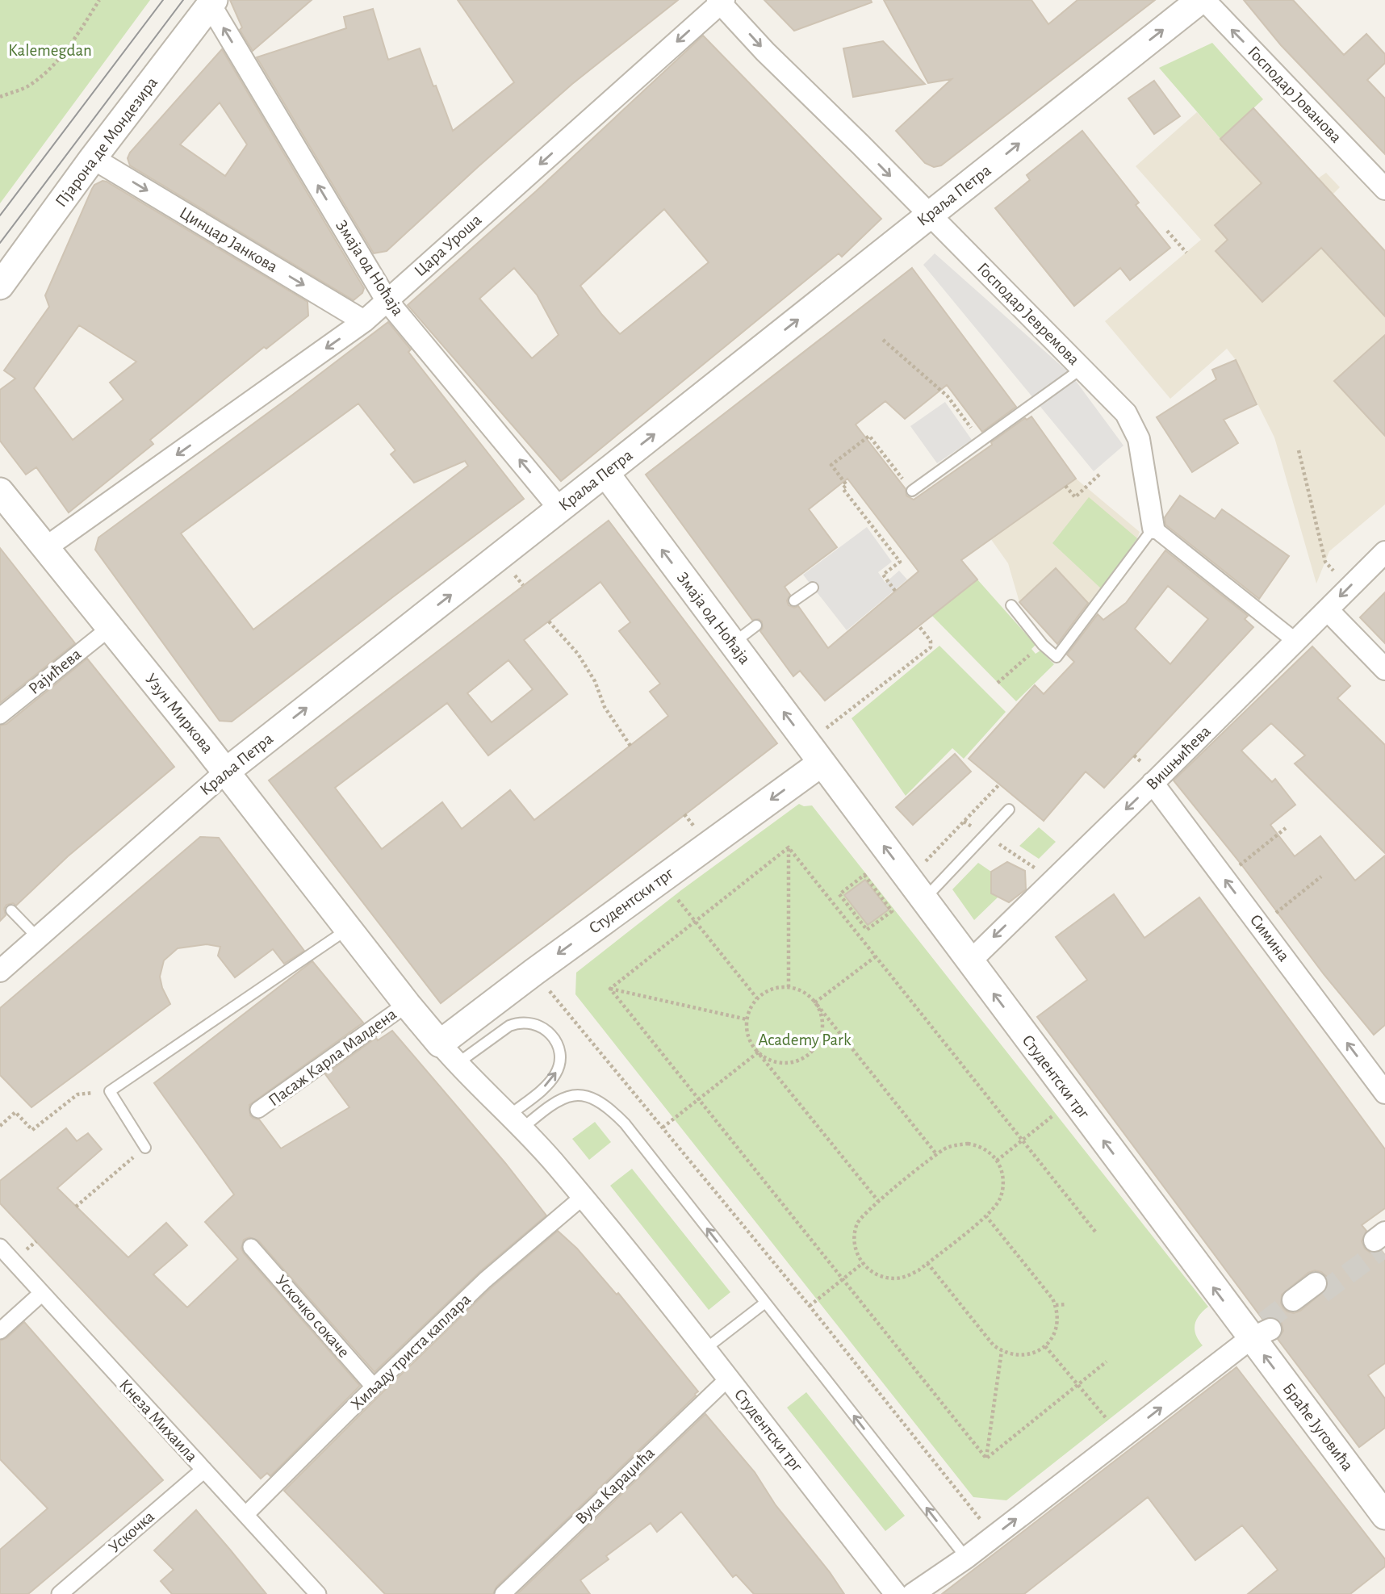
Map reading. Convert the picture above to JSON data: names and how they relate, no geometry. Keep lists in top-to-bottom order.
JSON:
{
  "streets": {
    "street": [
      "Господар Јованова",
      "Пјарона де Мондезира",
      "Краља Петра",
      "Цинцар Јанкова",
      "Цара Уроша",
      "Змаја од Ноћаја",
      "Господар Јевремова",
      "Рајићева",
      "Узун Миркова",
      "Вишњићева",
      "Студентски трг",
      "Симина",
      "Пасаж Карла Малдена",
      "Ускочко сокаче",
      "Хиљаду триста каплара",
      "Кнеза Михаила",
      "Браће Југовића",
      "Вука Караџића",
      "Ускочка"
    ]
  },
  "crossings": [
    ["Господар Јованова", "Краља Петра"],
    ["Пјарона де Мондезира", "Цинцар Јанкова"],
    ["Пјарона де Мондезира", "Змаја од Ноћаја"],
    ["Краља Петра", "Змаја од Ноћаја"],
    ["Краља Петра", "Господар Јевремова"],
    ["Краља Петра", "Узун Миркова"],
    ["Цинцар Јанкова", "Цара Уроша"],
    ["Цара Уроша", "Змаја од Ноћаја"],
    ["Цара Уроша", "Господар Јевремова"],
    ["Цара Уроша", "Узун Миркова"],
    ["Змаја од Ноћаја", "Студентски трг"],
    ["Рајићева", "Узун Миркова"],
    ["Узун Миркова", "Студентски трг"],
    ["Узун Миркова", "Пасаж Карла Малдена"],
    ["Вишњићева", "Студентски трг"],
    ["Вишњићева", "Симина"],
    ["Студентски трг", "Хиљаду триста каплара"],
    ["Студентски трг", "Браће Југовића"],
    ["Студентски трг", "Вука Караџића"],
    ["Ускочко сокаче", "Хиљаду триста каплара"],
    ["Хиљаду триста каплара", "Кнеза Михаила"],
    ["Кнеза Михаила", "Ускочка"]
  ],
  "one_way": [
    "Господар Јованова",
    "Краља Петра",
    "Цинцар Јанкова",
    "Цара Уроша",
    "Змаја од Ноћаја",
    "Господар Јевремова",
    "Вишњићева",
    "Симина",
    "Браће Југовића"
  ],
  "parks": ["Kalemegdan", "Academy Park"]
}
